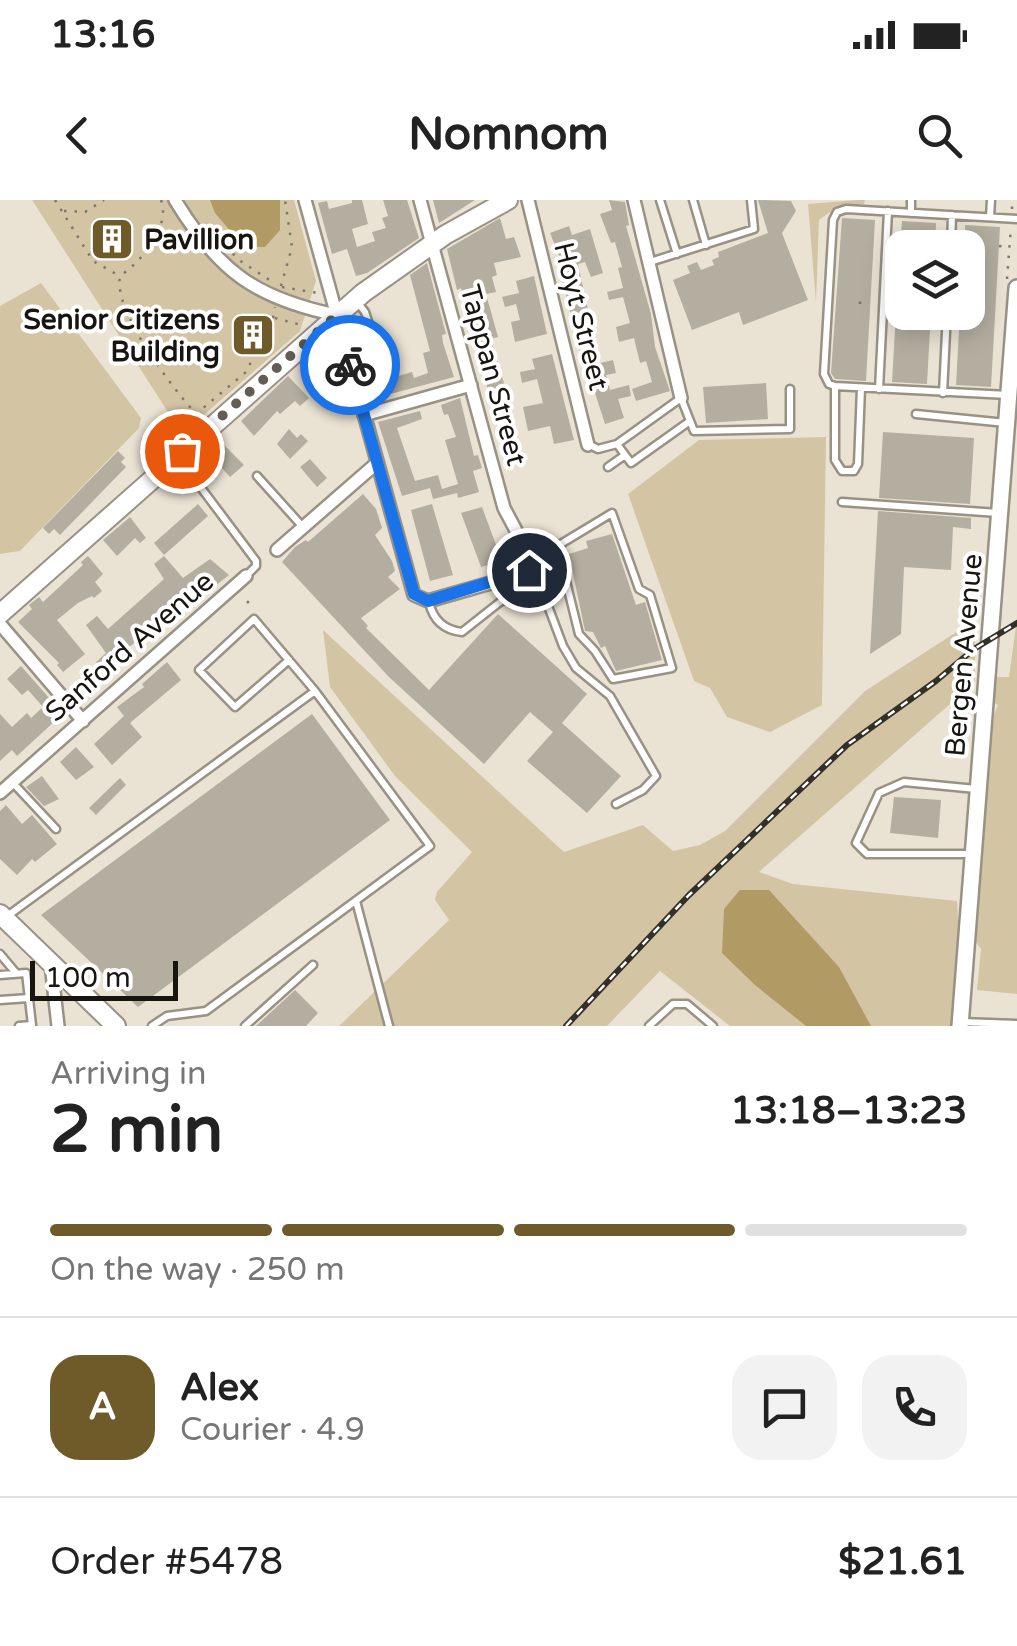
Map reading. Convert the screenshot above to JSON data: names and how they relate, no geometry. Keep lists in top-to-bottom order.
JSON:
{
  "streets": {
    "street": [
      "Hoyt Street",
      "Tappan Street",
      "Sanford Avenue",
      "Bergen Avenue"
    ]
  },
  "places": {
    "building": ["Pavillion", "Senior Citizens Building"]
  },
  "scale_bar": "100 m",
  "page": {
    "status": "13:16",
    "header": "Nomnom",
    "scale": "100 m",
    "heading": ["2 min", "Arriving in", "13:18–13:23"],
    "panel": [
      "Alex",
      "Courier · 4.9",
      "Order #5478",
      "$21.61"
    ],
    "bar": "On the way · 250 m",
    "round": "A"
  }
}
